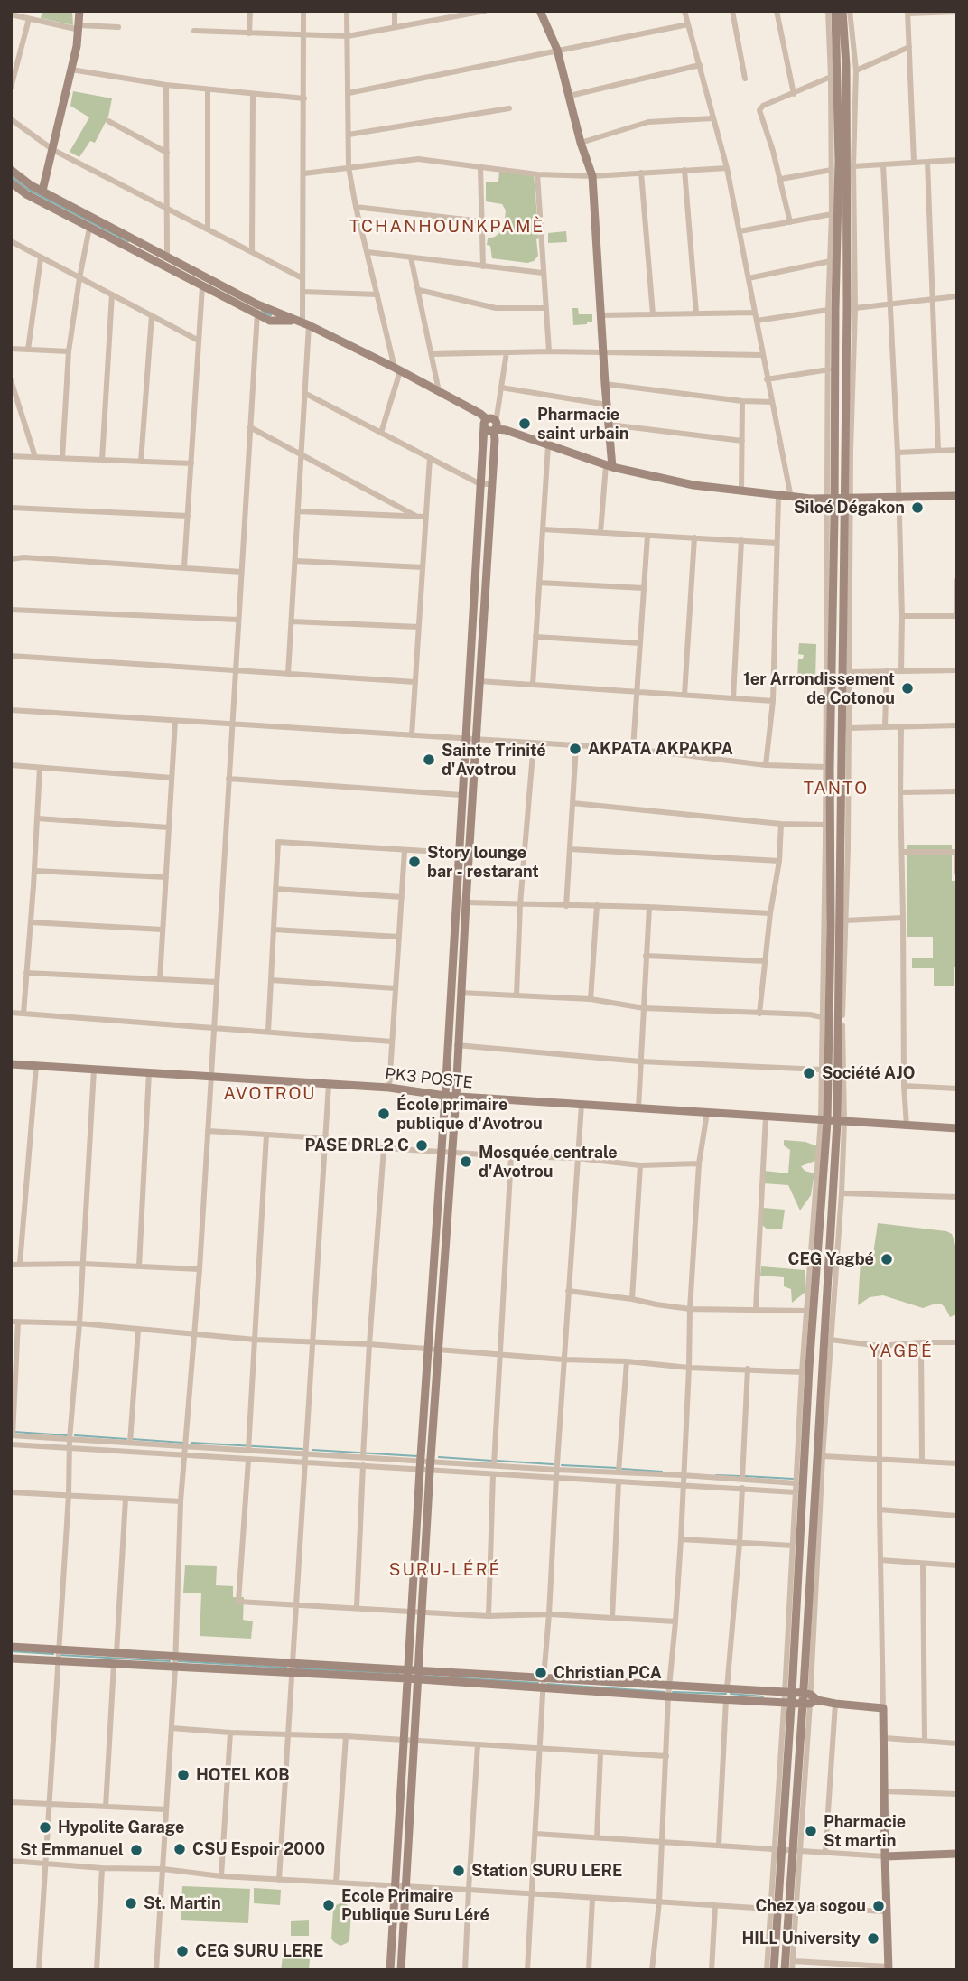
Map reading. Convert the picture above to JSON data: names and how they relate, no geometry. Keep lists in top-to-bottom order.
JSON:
{
  "streets": {
    "street": ["PK3 POSTE"]
  },
  "districts": [
    "TCHANHOUNKPAMÈ",
    "TANTO",
    "AVOTROU",
    "YAGBÉ",
    "SURU-LÉRÉ"
  ],
  "places": [
    "Pharmacie saint urbain",
    "Siloé Dégakon",
    "1er Arrondissement de Cotonou",
    "AKPATA AKPAKPA",
    "Sainte Trinité d'Avotrou",
    "Story lounge bar - restarant",
    "Société AJO",
    "École primaire publique d'Avotrou",
    "PASE DRL2 C",
    "Mosquée centrale d'Avotrou",
    "CEG Yagbé",
    "Christian PCA",
    "HOTEL KOB",
    "Hypolite Garage",
    "Pharmacie St martin",
    "CSU Espoir 2000",
    "St Emmanuel",
    "Station SURU LERE",
    "St. Martin",
    "Ecole Primaire Publique Suru Léré",
    "Chez ya sogou",
    "HILL University",
    "CEG SURU LERE"
  ]
}
